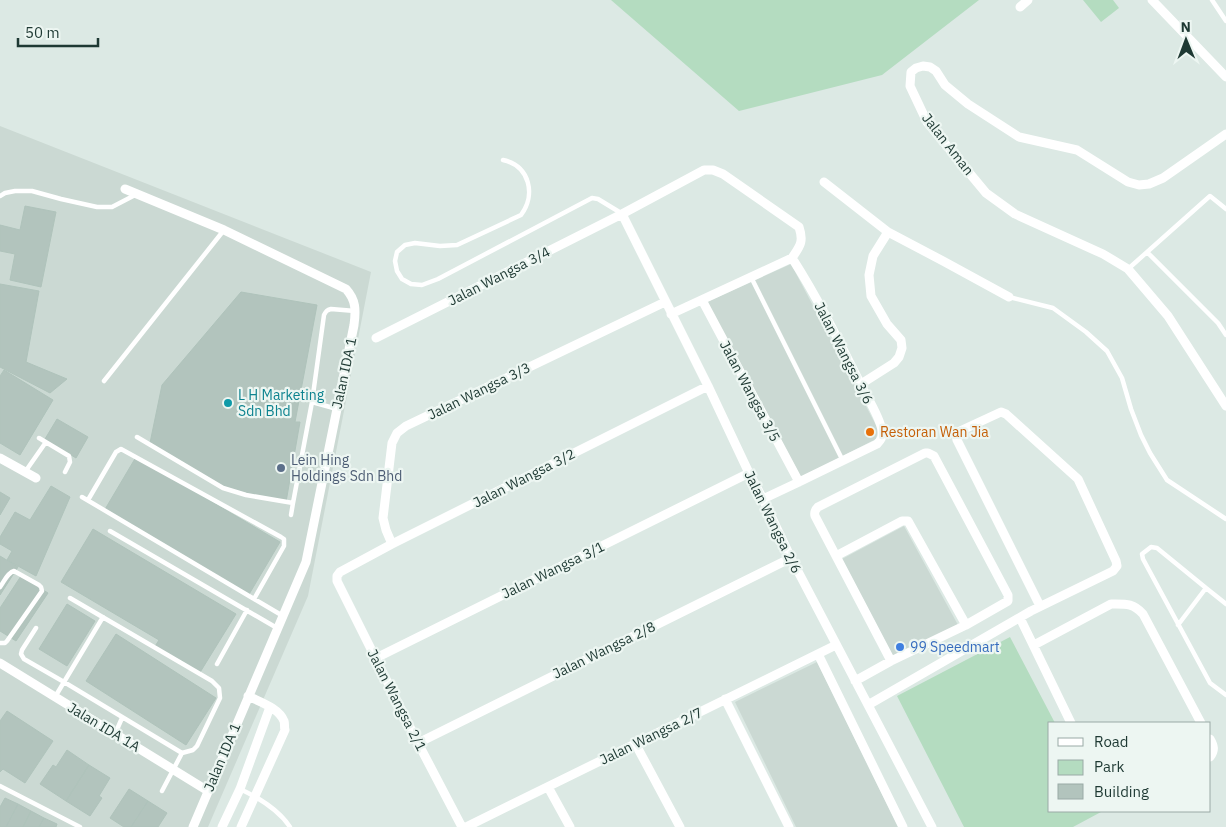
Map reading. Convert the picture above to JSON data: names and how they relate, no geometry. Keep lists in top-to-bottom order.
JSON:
{
  "streets": {
    "street": [
      "Jalan Aman",
      "Jalan Wangsa 3/4",
      "Jalan Wangsa 3/6",
      "Jalan IDA 1",
      "Jalan Wangsa 3/3",
      "Jalan Wangsa 3/5",
      "Jalan Wangsa 3/2",
      "Jalan Wangsa 2/6",
      "Jalan Wangsa 3/1",
      "Jalan Wangsa 2/8",
      "Jalan Wangsa 2/1",
      "Jalan IDA 1A",
      "Jalan Wangsa 2/7"
    ]
  },
  "crossings": [
    ["Jalan Wangsa 3/4", "Jalan Wangsa 3/6"],
    ["Jalan Wangsa 3/4", "Jalan Wangsa 2/6"],
    ["Jalan Wangsa 3/6", "Jalan Wangsa 3/5"],
    ["Jalan Wangsa 3/6", "Jalan Wangsa 2/6"],
    ["Jalan IDA 1", "Jalan IDA 1A"],
    ["Jalan Wangsa 3/3", "Jalan Wangsa 3/2"],
    ["Jalan Wangsa 3/3", "Jalan Wangsa 2/6"],
    ["Jalan Wangsa 3/2", "Jalan Wangsa 2/6"],
    ["Jalan Wangsa 3/2", "Jalan Wangsa 2/1"],
    ["Jalan Wangsa 2/6", "Jalan Wangsa 3/1"],
    ["Jalan Wangsa 2/6", "Jalan Wangsa 2/8"],
    ["Jalan Wangsa 2/6", "Jalan Wangsa 2/7"],
    ["Jalan Wangsa 3/1", "Jalan Wangsa 2/1"],
    ["Jalan Wangsa 2/8", "Jalan Wangsa 2/1"]
  ],
  "places": [
    "L H Marketing Sdn Bhd",
    "Restoran Wan Jia",
    "Lein Hing Holdings Sdn Bhd",
    "99 Speedmart"
  ],
  "legend": ["Road", "Park", "Building"],
  "scale_bar": "50 m",
  "north": "top"
}
